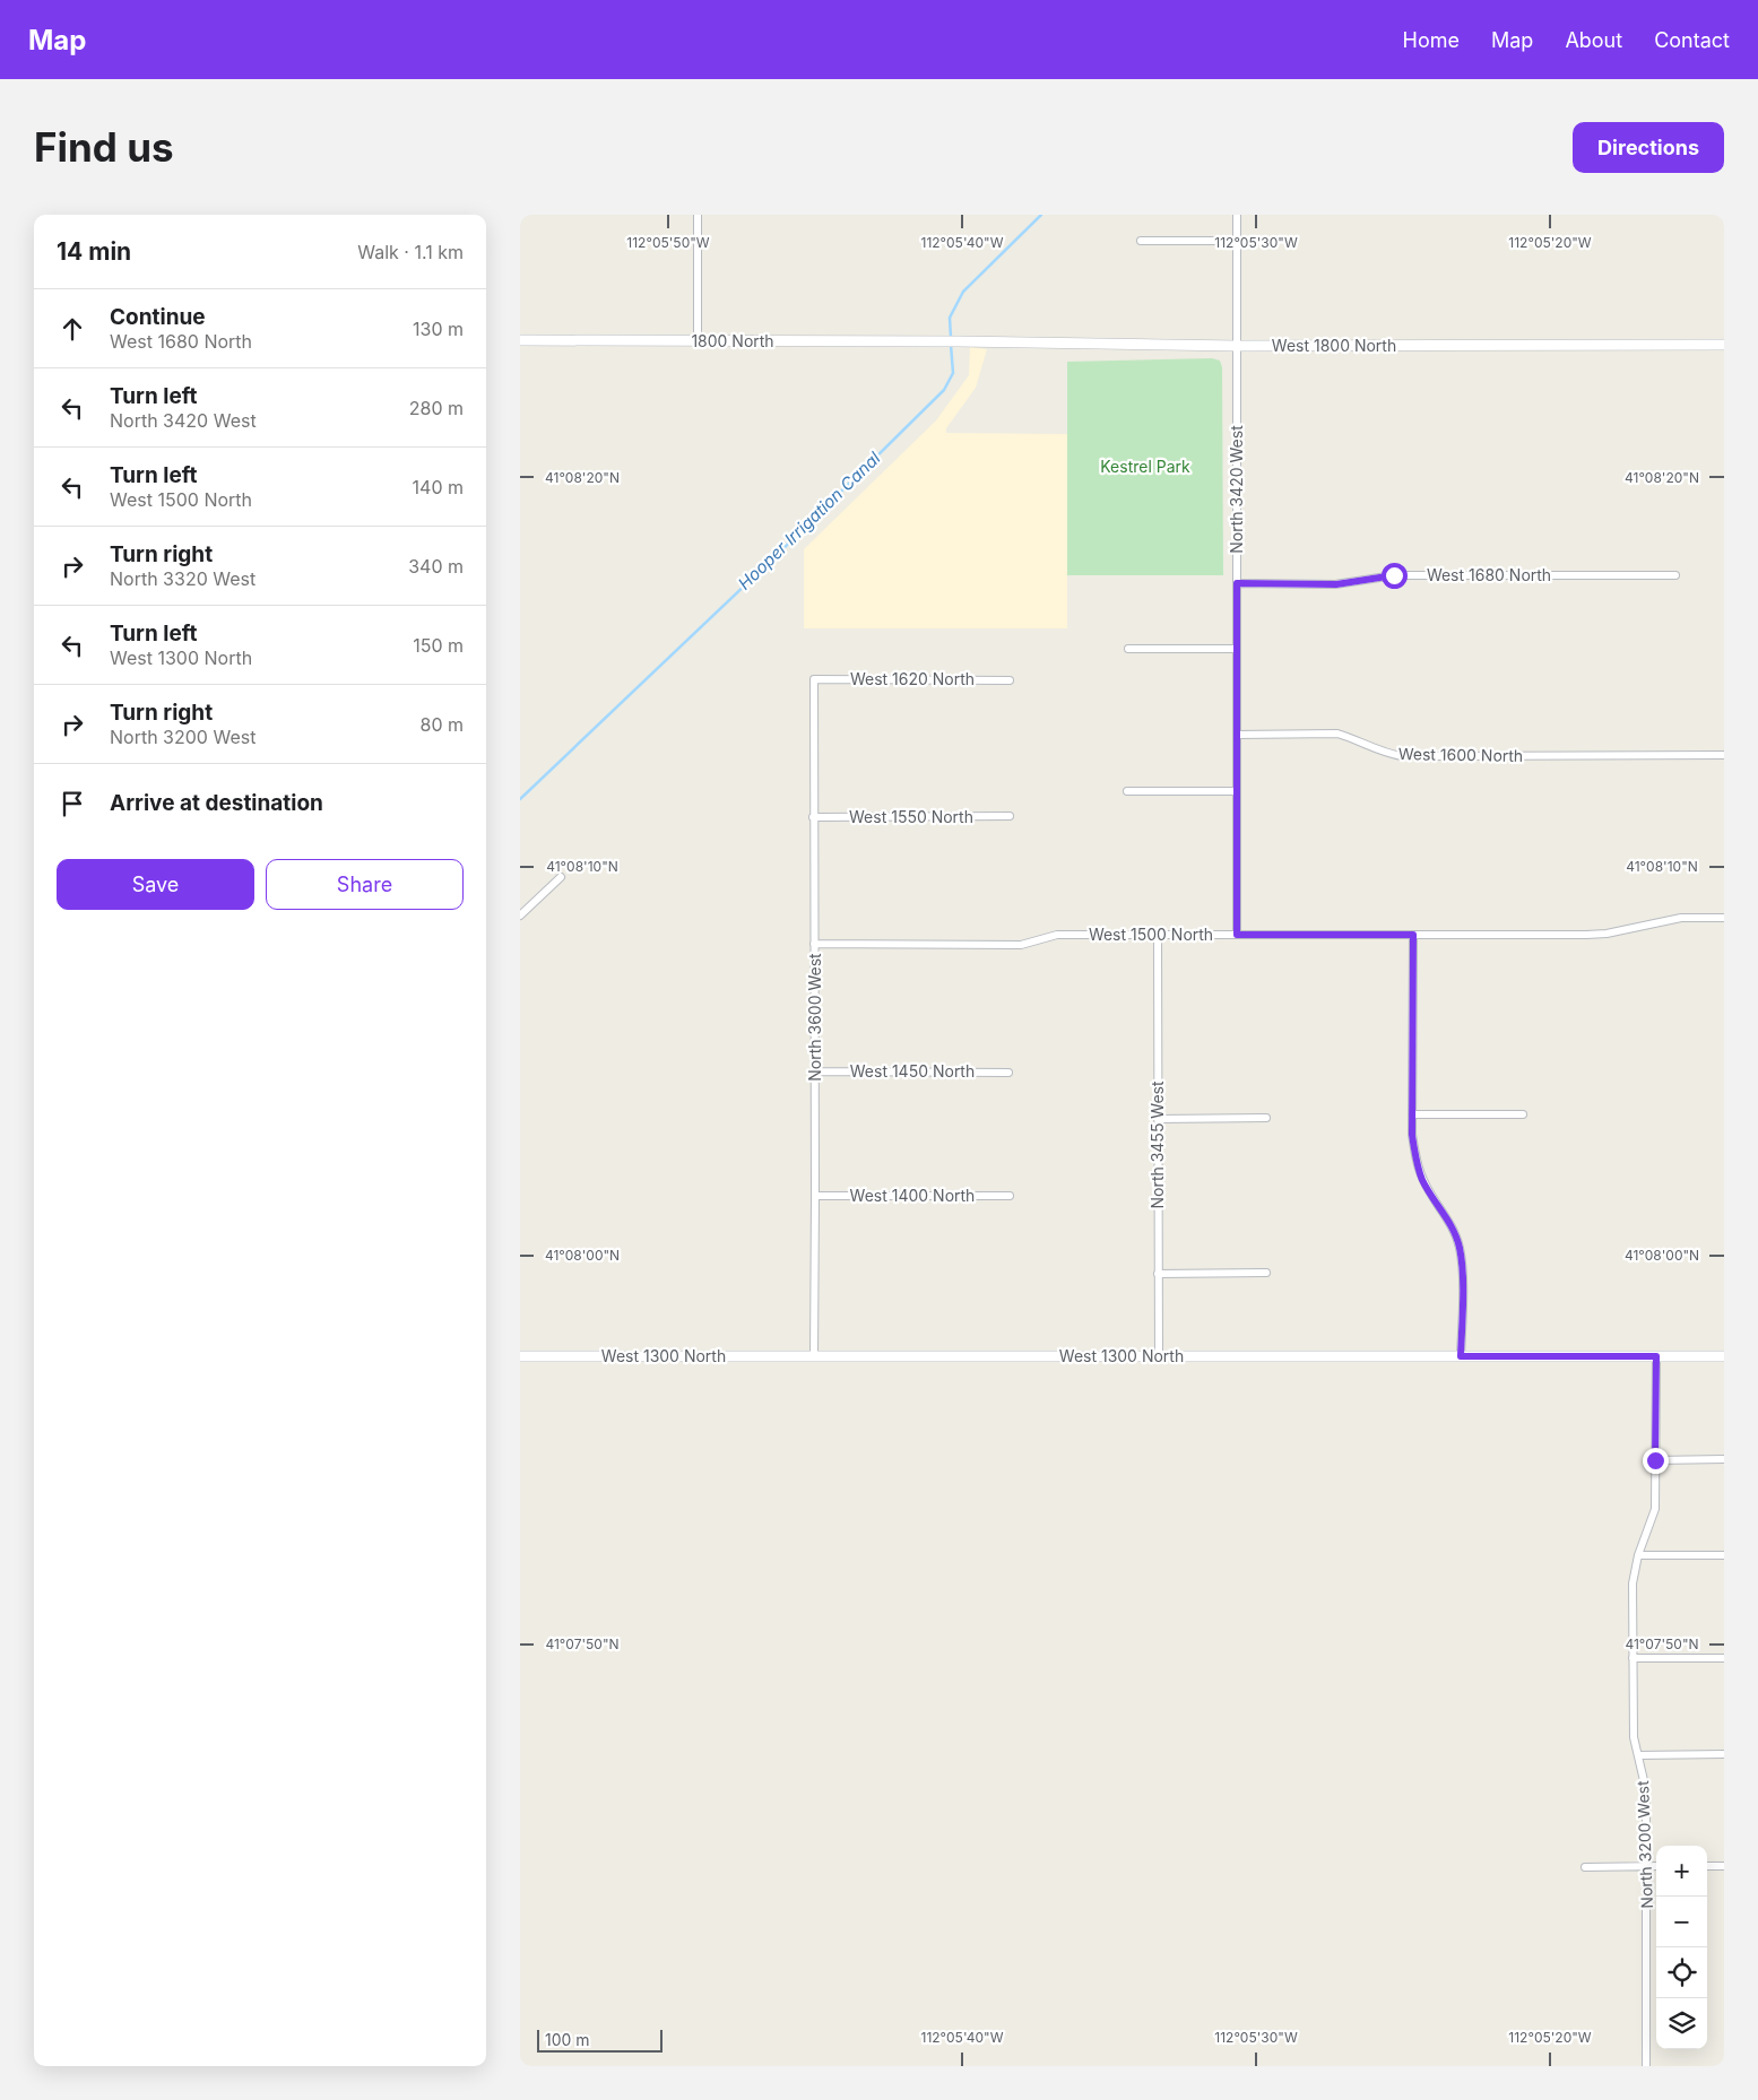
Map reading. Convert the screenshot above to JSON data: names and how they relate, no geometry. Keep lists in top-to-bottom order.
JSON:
{
  "streets": {
    "street": [
      "1800 North",
      "West 1800 North",
      "North 3420 West",
      "West 1680 North",
      "West 1620 North",
      "West 1600 North",
      "West 1550 North",
      "West 1500 North",
      "North 3600 West",
      "West 1450 North",
      "North 3455 West",
      "West 1400 North",
      "West 1300 North",
      "North 3200 West"
    ]
  },
  "crossings": [
    ["1800 North", "West 1800 North"],
    ["West 1800 North", "North 3420 West"],
    ["North 3420 West", "West 1680 North"],
    ["North 3420 West", "West 1600 North"],
    ["North 3420 West", "West 1500 North"],
    ["West 1620 North", "North 3600 West"],
    ["West 1550 North", "North 3600 West"],
    ["West 1500 North", "North 3600 West"],
    ["West 1500 North", "North 3455 West"],
    ["North 3600 West", "West 1450 North"],
    ["North 3600 West", "West 1400 North"],
    ["North 3600 West", "West 1300 North"],
    ["North 3455 West", "West 1300 North"],
    ["West 1300 North", "North 3200 West"]
  ],
  "water": ["Hooper Irrigation Canal"],
  "parks": ["Kestrel Park"],
  "scale_bar": "100 m",
  "page": {
    "header": "Map",
    "nav": [
      "Home",
      "Map",
      "About",
      "Contact"
    ],
    "buttons": [
      "Directions",
      ["Save", "Share"]
    ],
    "title": "Find us",
    "heading": ["14 min", "Walk · 1.1 km"],
    "list": [
      ["Continue", "West 1680 North", "130 m"],
      ["Turn left", "North 3420 West", "280 m"],
      ["Turn left", "West 1500 North", "140 m"],
      ["Turn right", "North 3320 West", "340 m"],
      ["Turn left", "West 1300 North", "150 m"],
      ["Turn right", "North 3200 West", "80 m"],
      "Arrive at destination"
    ],
    "map_buttons": ["+", "−"],
    "scale": "100 m"
  },
  "coordinates": [
    "112°05'50\"W",
    "112°05'40\"W",
    "112°05'30\"W",
    "112°05'20\"W",
    "41°08'20\"N",
    "41°08'10\"N",
    "41°08'00\"N",
    "41°07'50\"N"
  ]
}
